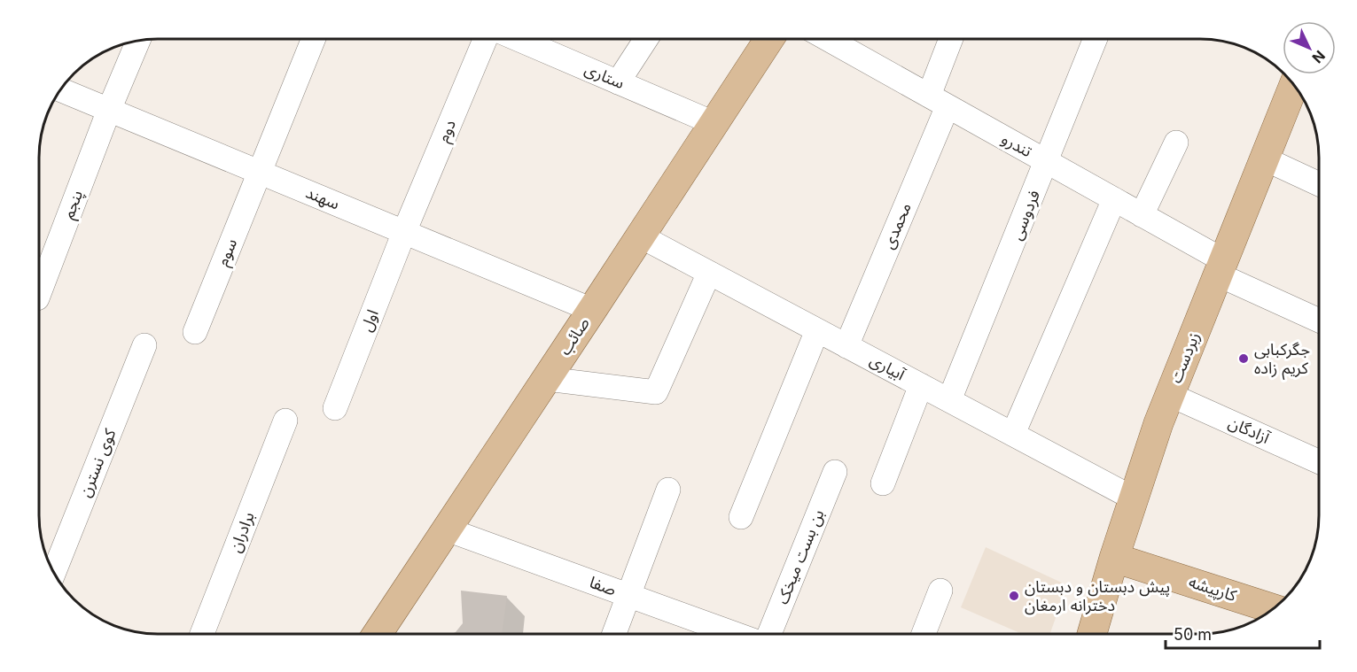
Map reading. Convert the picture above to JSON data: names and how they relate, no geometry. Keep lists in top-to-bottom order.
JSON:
{
  "streets": {
    "main road": ["صائب", "زبردست", "کارپیشه"],
    "street": [
      "ستاری",
      "دوم",
      "تندرو",
      "سهند",
      "پنجم",
      "فردوسی",
      "محمدی",
      "سوم",
      "اول",
      "آبیاری",
      "آزادگان",
      "کوی نسترن",
      "برادران",
      "بن بست میخک",
      "صفا"
    ]
  },
  "crossings": [
    ["ستاری", "صائب"],
    ["دوم", "سهند"],
    ["دوم", "اول"],
    ["تندرو", "فردوسی"],
    ["تندرو", "محمدی"],
    ["تندرو", "زبردست"],
    ["سهند", "پنجم"],
    ["سهند", "سوم"],
    ["سهند", "اول"],
    ["سهند", "صائب"],
    ["فردوسی", "آبیاری"],
    ["محمدی", "آبیاری"],
    ["صائب", "آبیاری"],
    ["صائب", "صفا"],
    ["زبردست", "آبیاری"],
    ["زبردست", "آزادگان"],
    ["زبردست", "کارپیشه"]
  ],
  "places": ["جگرکبابی کریم زاده", "پیش دبستان و دبستان دخترانه ارمغان"],
  "scale_bar": "50 m",
  "north": "bottom right"
}
